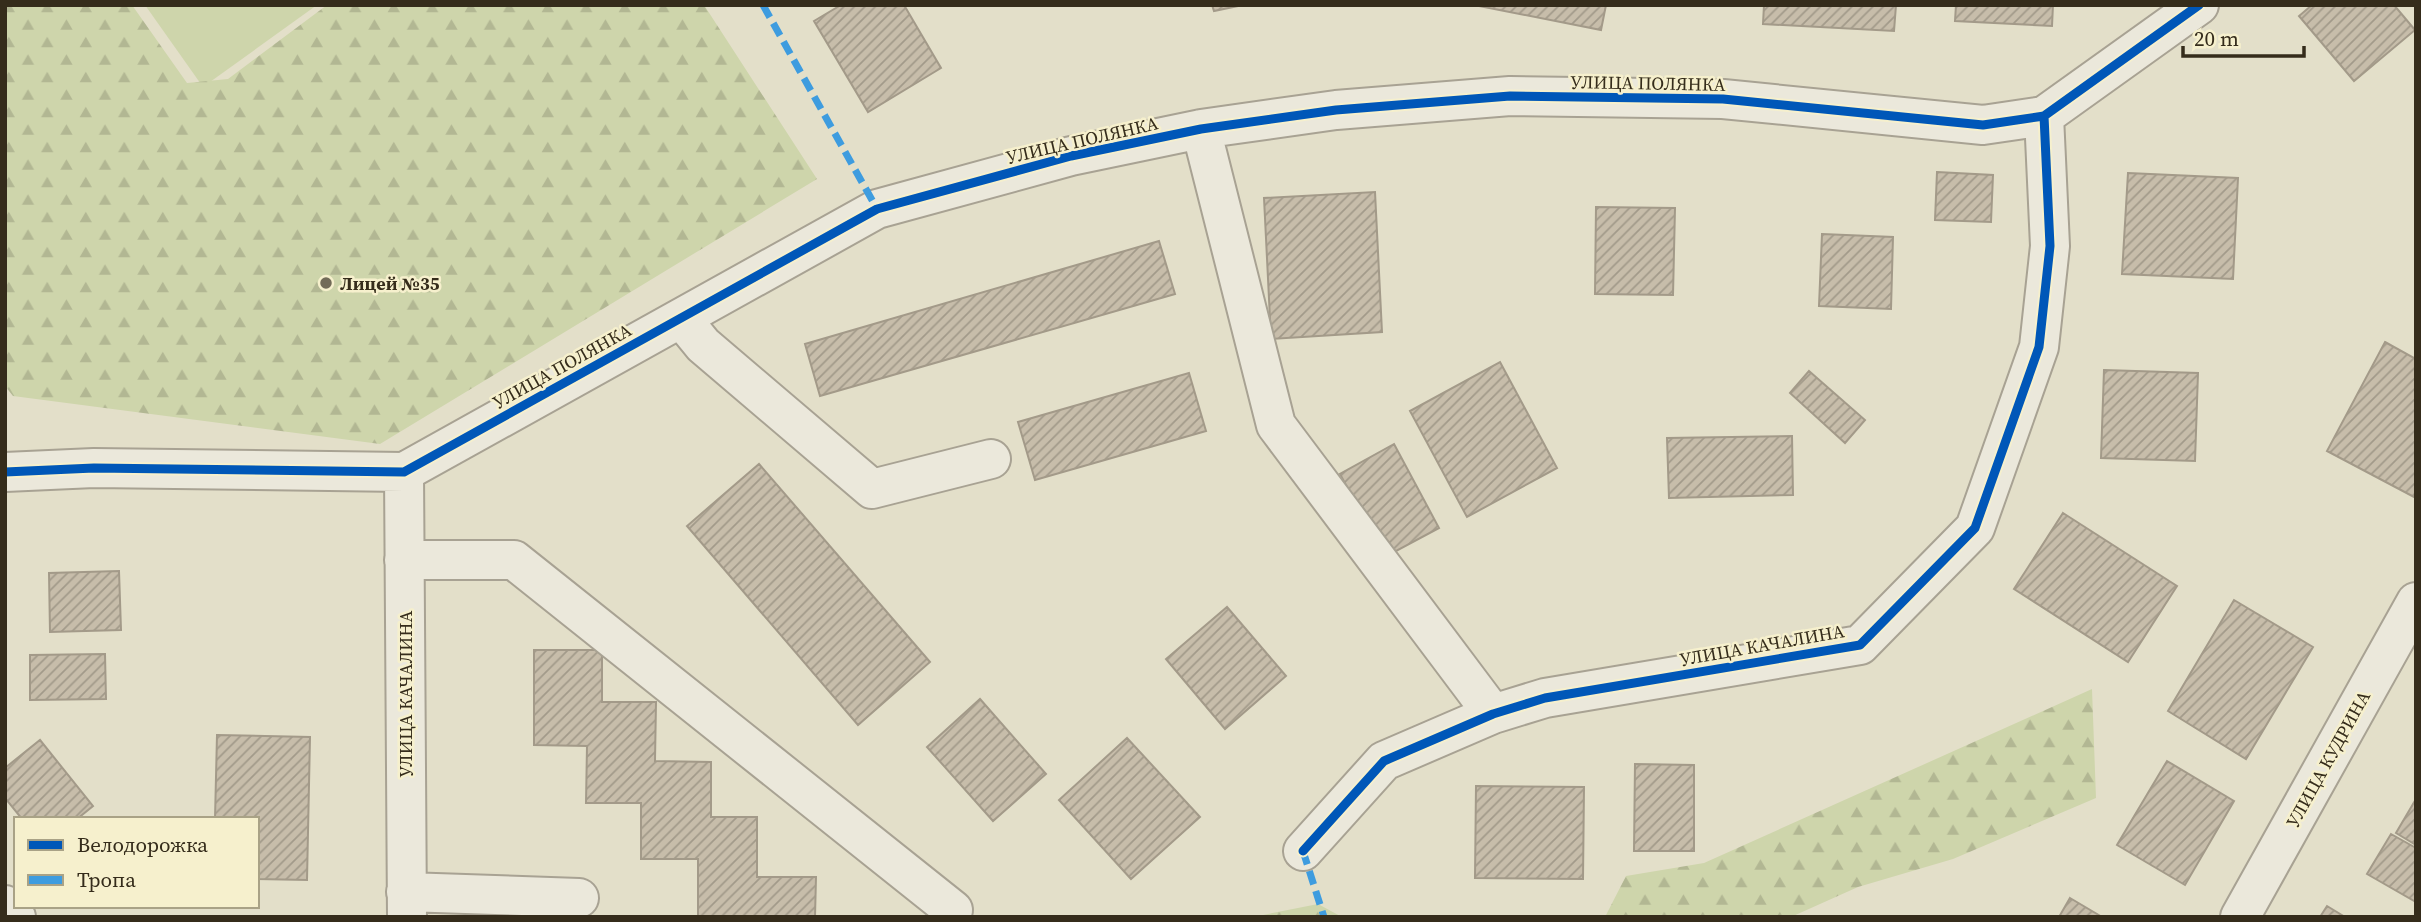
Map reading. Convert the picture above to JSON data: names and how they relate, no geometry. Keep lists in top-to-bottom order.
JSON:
{
  "streets": {
    "street": ["УЛИЦА ПОЛЯНКА", "УЛИЦА КАЧАЛИНА", "УЛИЦА КУДРИНА"]
  },
  "crossings": [
    ["УЛИЦА ПОЛЯНКА", "УЛИЦА КАЧАЛИНА"]
  ],
  "places": ["Лицей №35"],
  "legend": ["Велодорожка", "Тропа"],
  "scale_bar": "20 m"
}
